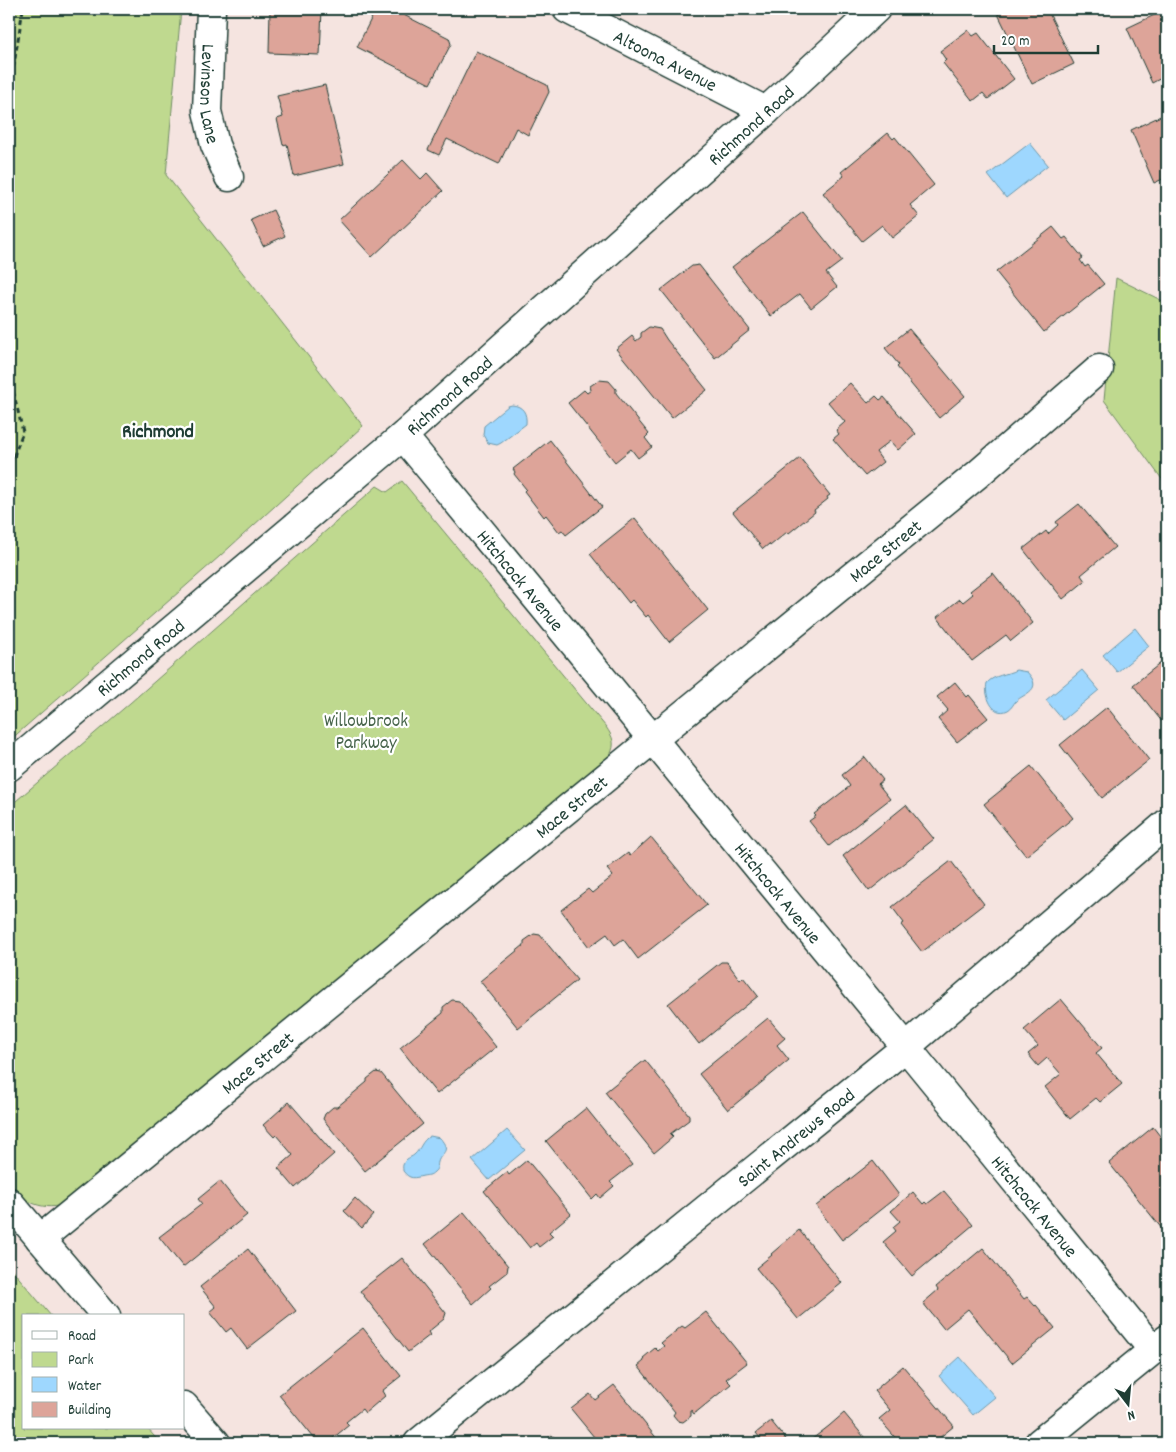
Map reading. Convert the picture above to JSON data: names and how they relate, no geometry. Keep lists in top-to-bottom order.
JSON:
{
  "streets": {
    "street": [
      "Altoona Avenue",
      "Levinson Lane",
      "Richmond Road",
      "Mace Street",
      "Hitchcock Avenue",
      "Saint Andrews Road"
    ]
  },
  "crossings": [
    ["Altoona Avenue", "Richmond Road"],
    ["Richmond Road", "Hitchcock Avenue"],
    ["Mace Street", "Hitchcock Avenue"],
    ["Hitchcock Avenue", "Saint Andrews Road"]
  ],
  "districts": ["Richmond"],
  "parks": ["Willowbrook Parkway"],
  "legend": [
    "Road",
    "Park",
    "Water",
    "Building"
  ],
  "scale_bar": "20 m",
  "north": "bottom"
}
